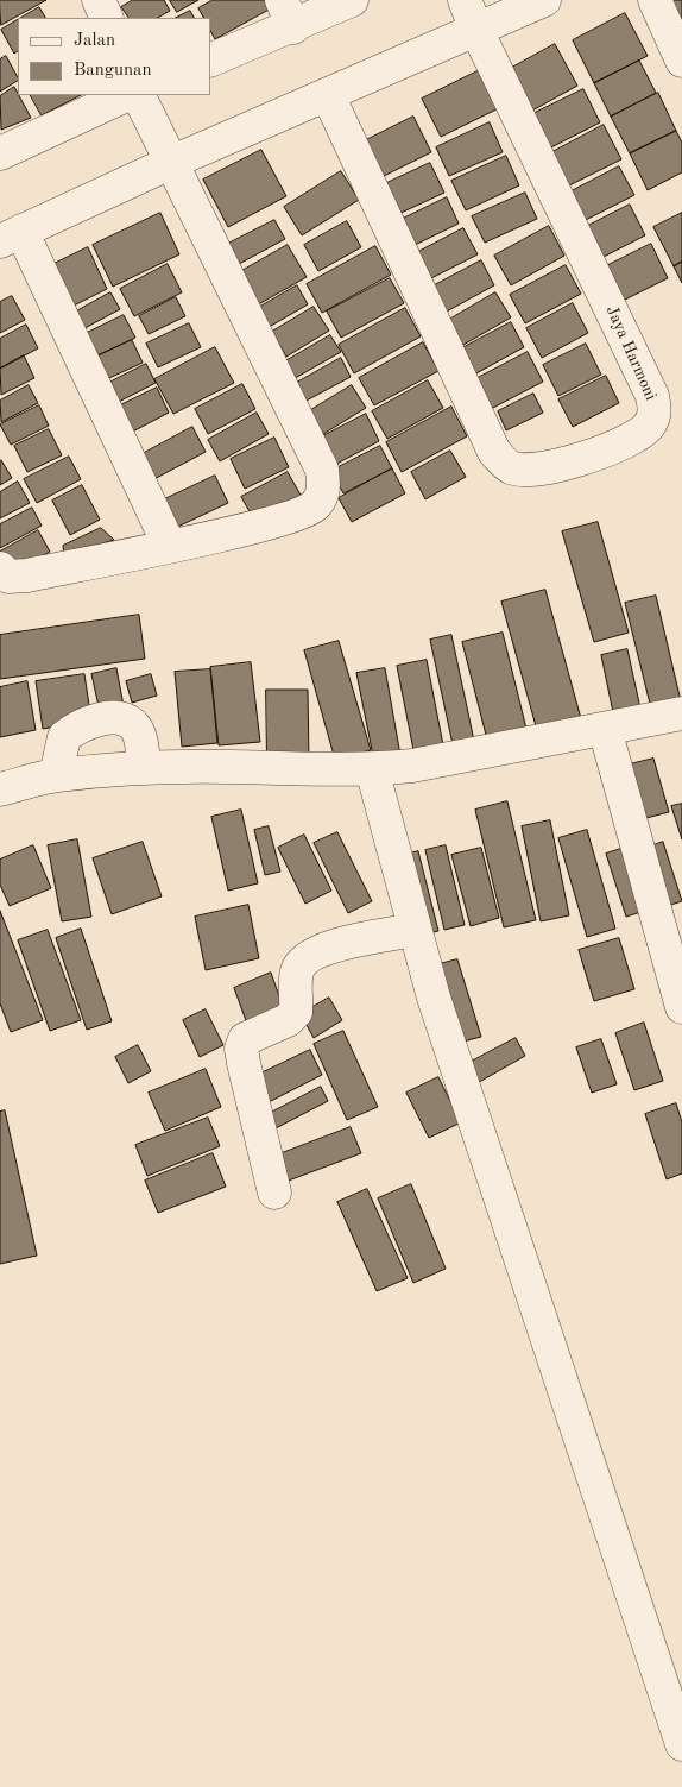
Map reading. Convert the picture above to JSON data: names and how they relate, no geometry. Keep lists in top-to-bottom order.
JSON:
{
  "streets": {
    "street": ["Jaya Harmoni"]
  },
  "legend": ["Jalan", "Bangunan"]
}
